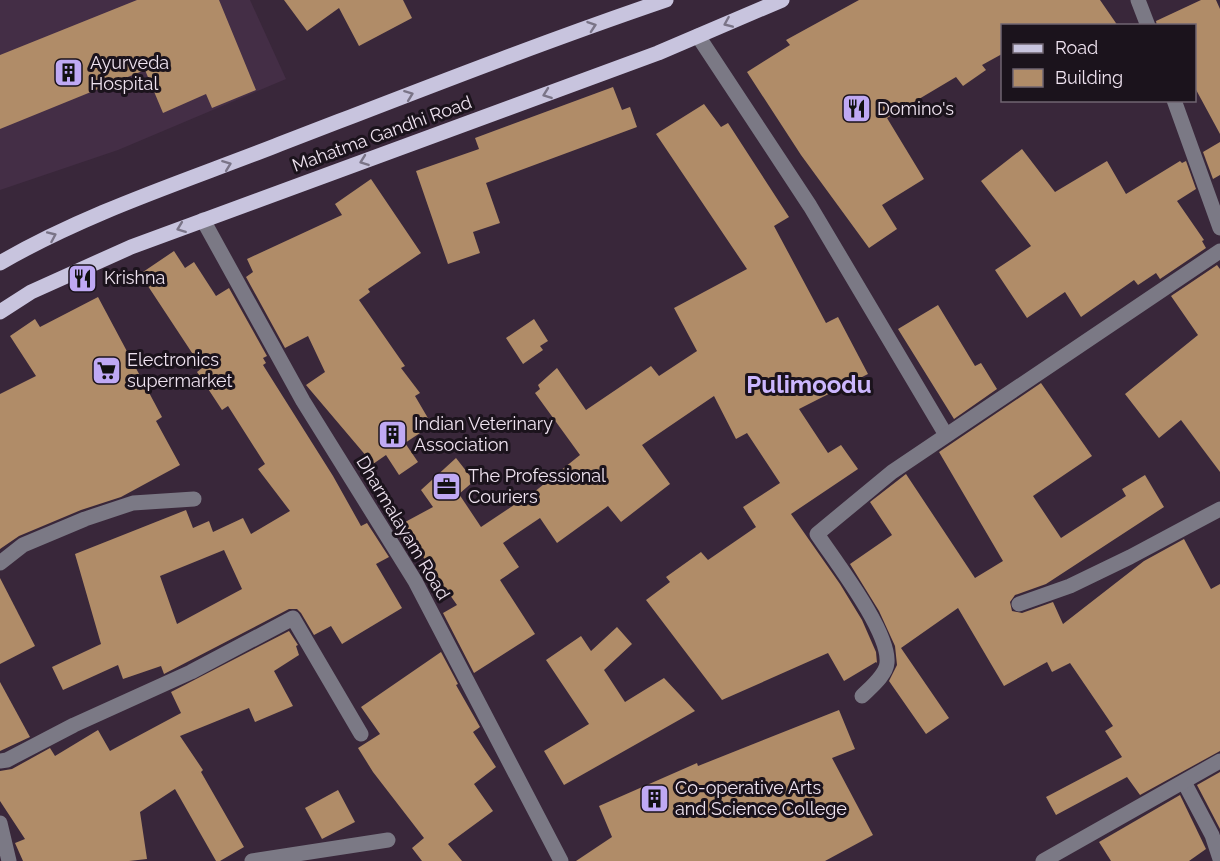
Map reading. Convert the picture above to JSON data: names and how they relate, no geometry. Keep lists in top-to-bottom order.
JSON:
{
  "streets": {
    "main road": ["Mahatma Gandhi Road"],
    "street": ["Dharmalayam Road"]
  },
  "crossings": [
    ["Mahatma Gandhi Road", "Dharmalayam Road"]
  ],
  "districts": ["Pulimoodu"],
  "places": {
    "building": ["Ayurveda Hospital", "Indian Veterinary Association", "Co-operative Arts and Science College"],
    "restaurant": ["Domino's", "Krishna"],
    "supermarket": ["Electronics supermarket"],
    "office": ["The Professional Couriers"]
  },
  "legend": ["Road", "Building"]
}
